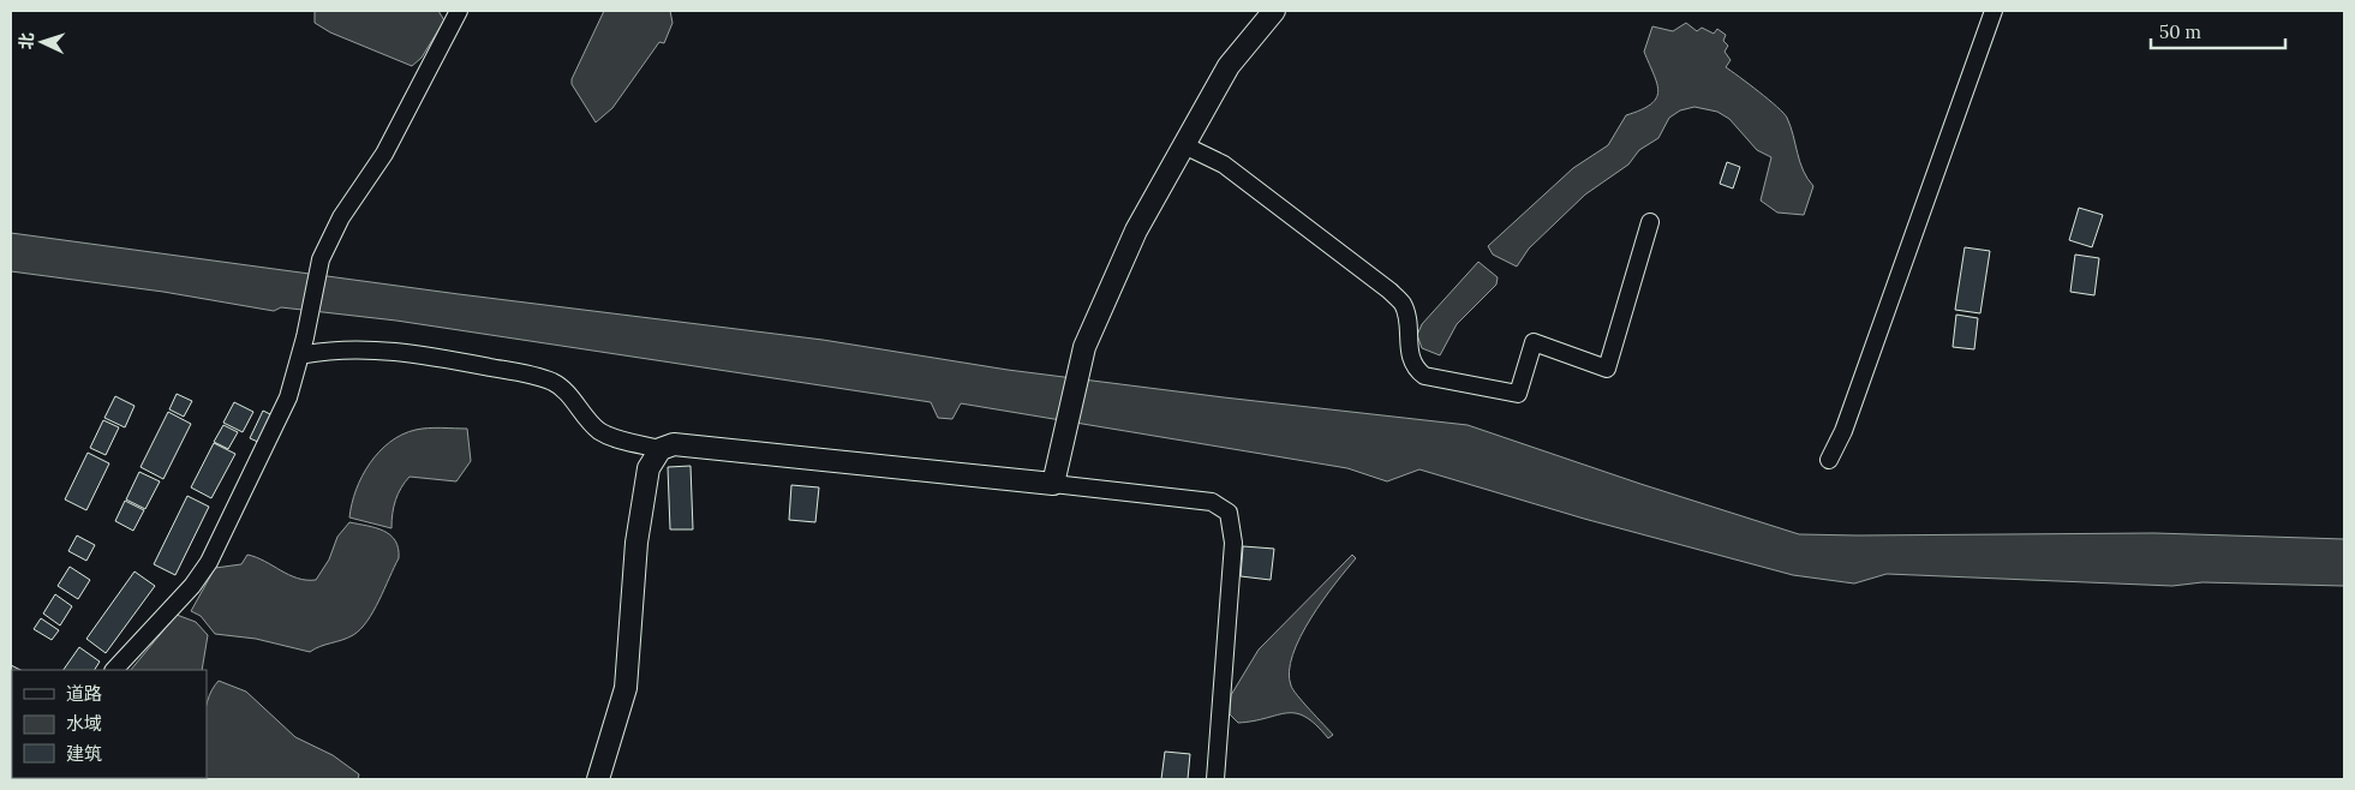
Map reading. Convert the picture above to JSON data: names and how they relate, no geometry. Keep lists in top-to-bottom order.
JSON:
{
  "legend": ["道路", "水域", "建筑"],
  "scale_bar": "50 m",
  "north": "left"
}
